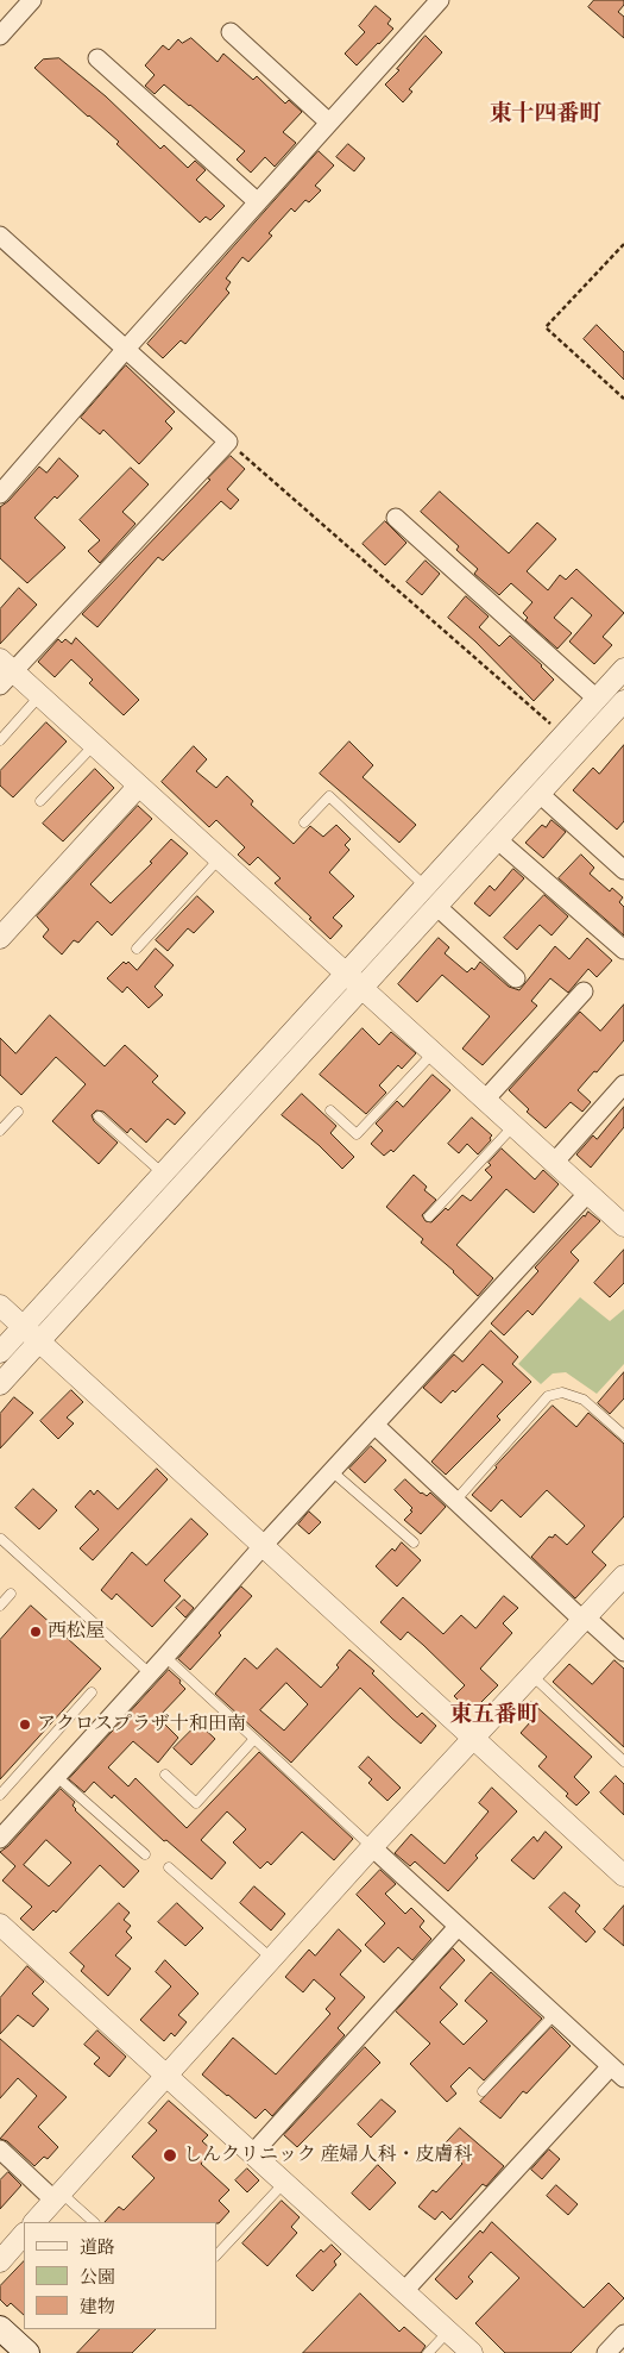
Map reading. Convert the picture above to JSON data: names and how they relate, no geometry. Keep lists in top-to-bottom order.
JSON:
{
  "districts": ["東十四番町", "東五番町"],
  "places": ["西松屋", "アクロスプラザ十和田南", "しんクリニック 産婦人科・皮膚科"],
  "legend": ["道路", "公園", "建物"]
}
